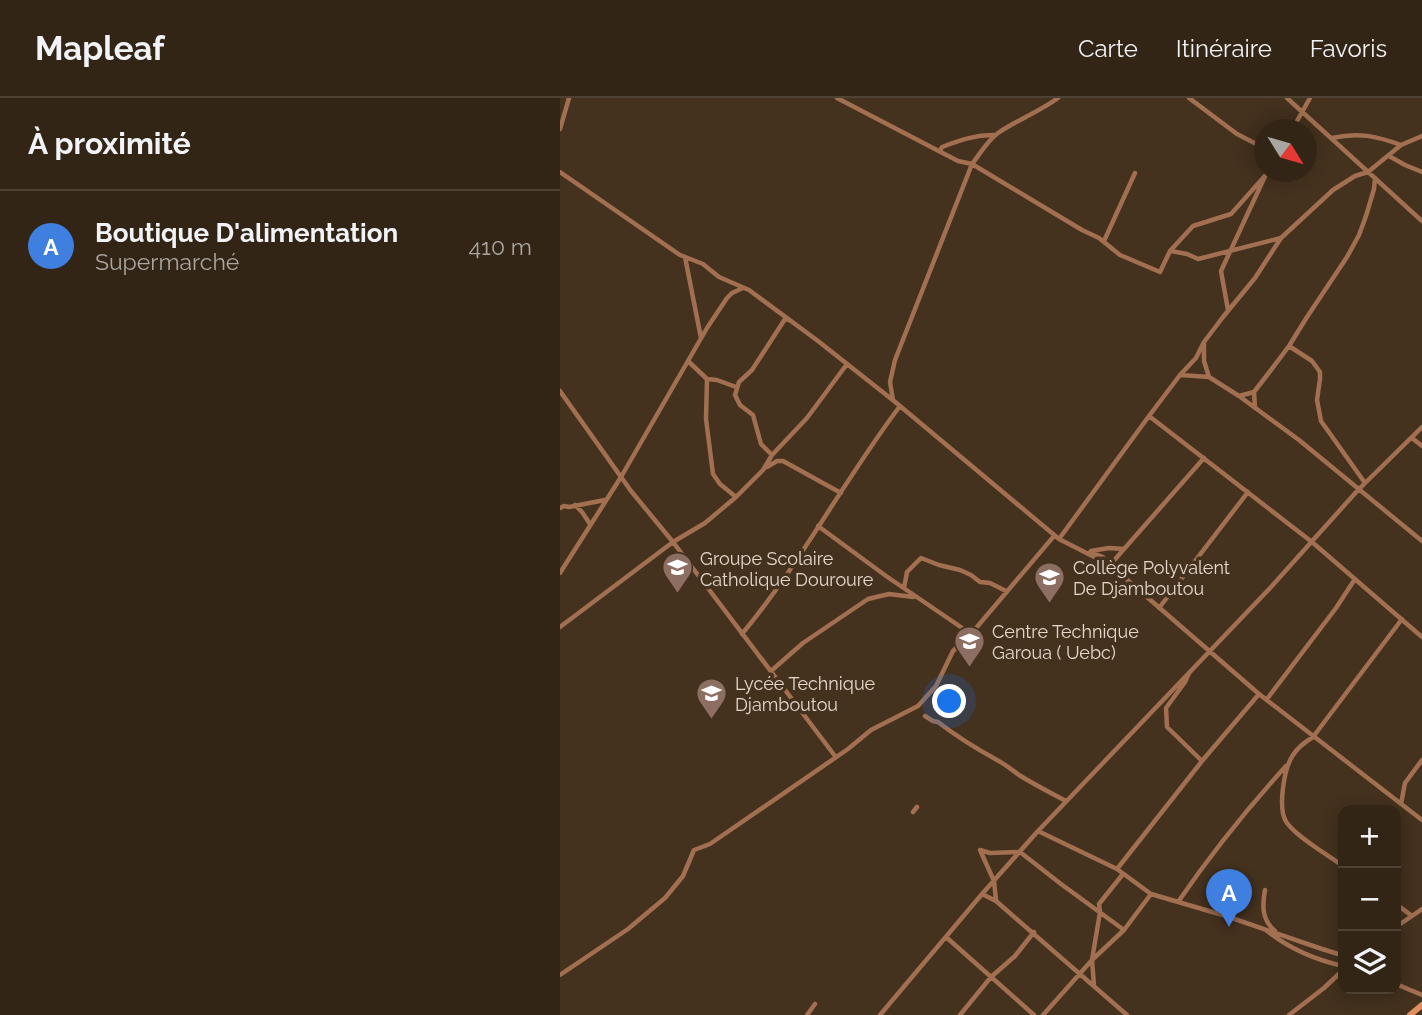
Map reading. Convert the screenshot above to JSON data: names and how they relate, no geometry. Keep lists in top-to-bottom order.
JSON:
{
  "places": {
    "school or university": [
      "Groupe Scolaire Catholique Douroure",
      "Collège Polyvalent De Djamboutou",
      "Centre Technique Garoua ( Uebc)",
      "Lycée Technique Djamboutou"
    ]
  },
  "north": "bottom right",
  "page": {
    "header": "Mapleaf",
    "nav": ["Carte", "Itinéraire", "Favoris"],
    "heading": "À proximité",
    "list": [
      {
        "mark": "A",
        "name": "Boutique D'alimentation",
        "note": "Supermarché",
        "value": "410 m"
      }
    ],
    "map_buttons": ["+", "−"],
    "pins": "A"
  }
}
